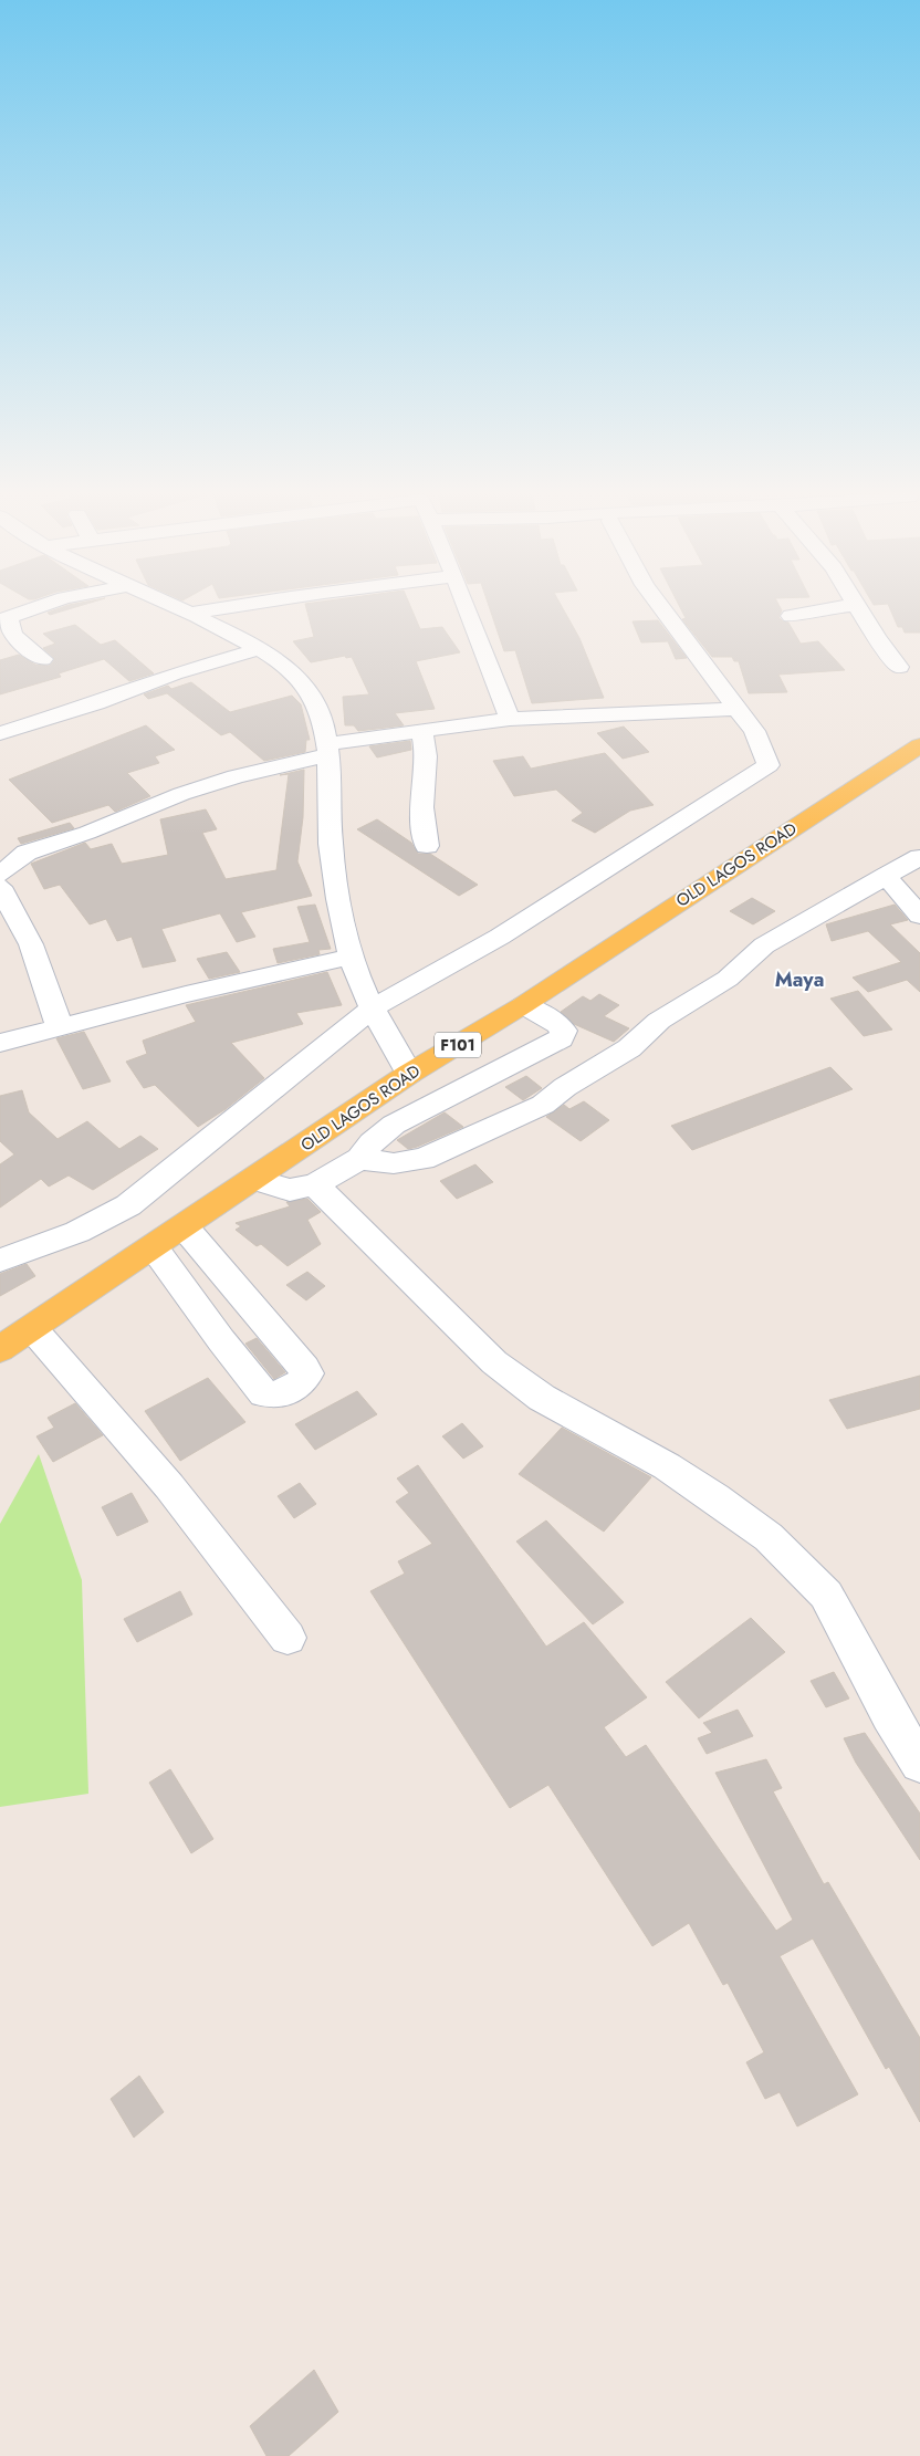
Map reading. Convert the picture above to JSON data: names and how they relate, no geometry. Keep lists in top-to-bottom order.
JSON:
{
  "streets": {
    "main road": ["OLD LAGOS ROAD", "F101"]
  },
  "districts": ["Maya"]
}
